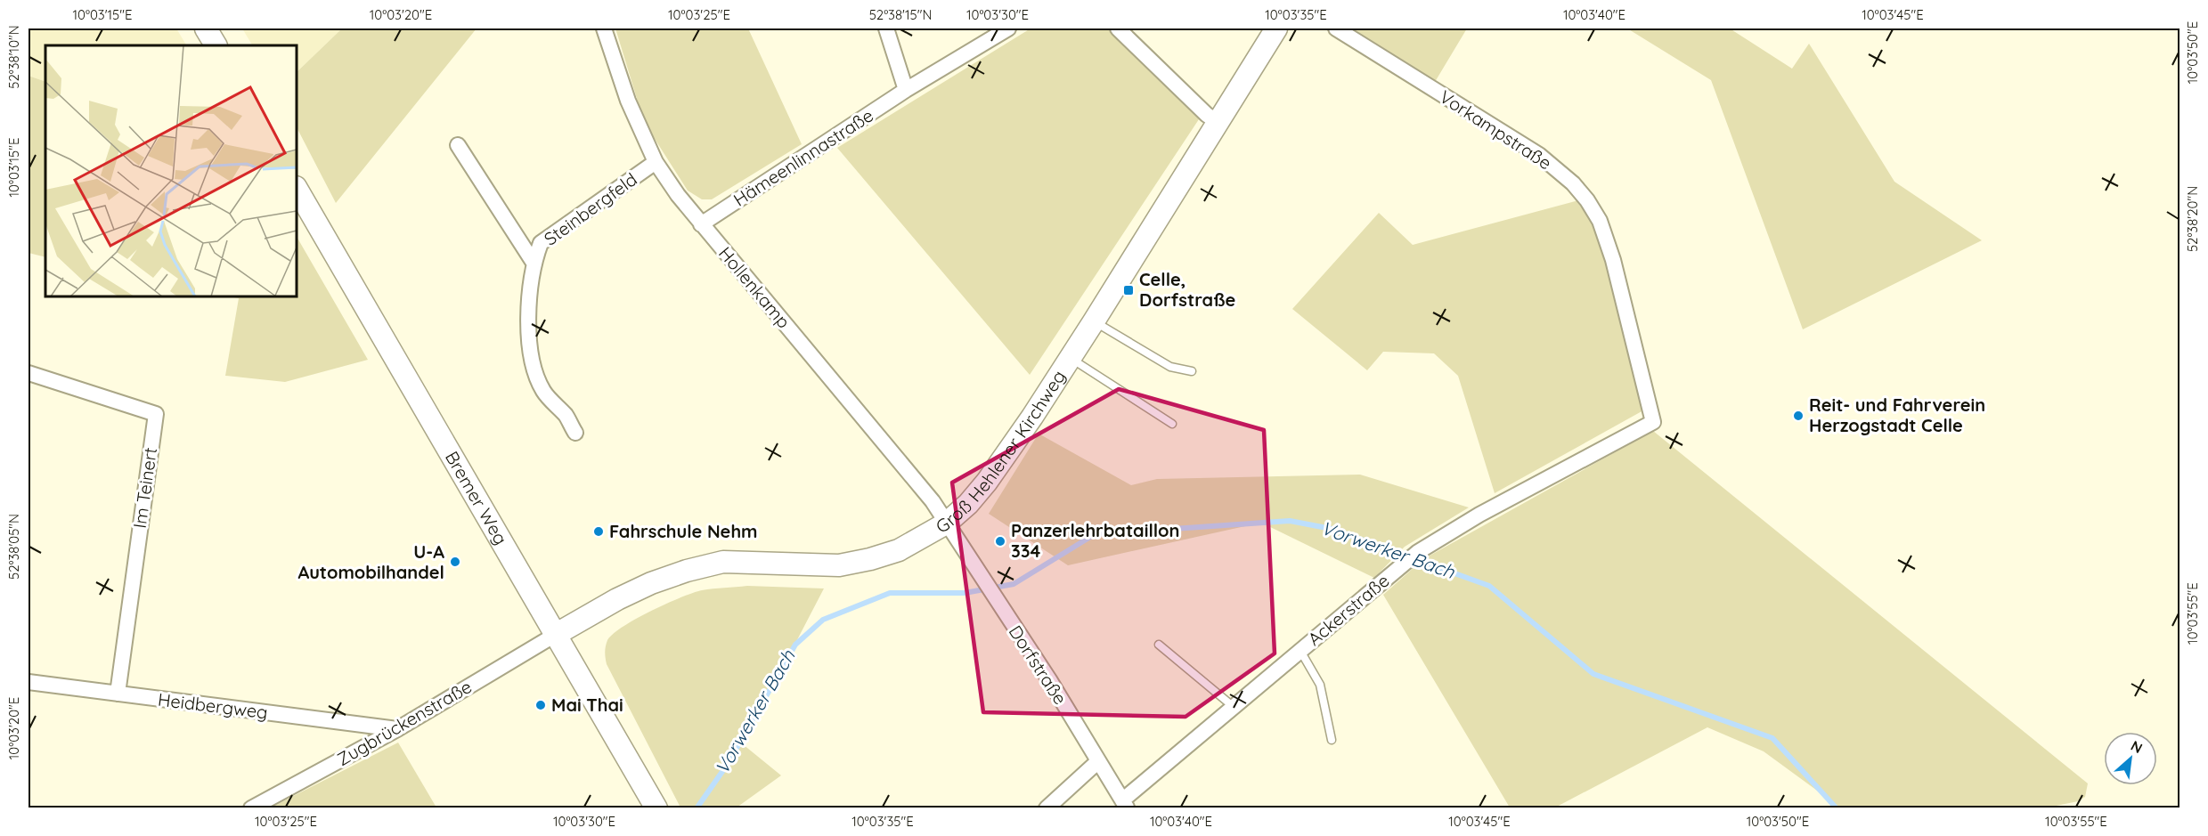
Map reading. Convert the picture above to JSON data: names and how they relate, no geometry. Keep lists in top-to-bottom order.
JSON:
{
  "streets": {
    "main road": ["Groß Hehlener Kirchweg", "Bremer Weg"],
    "street": [
      "Vorkampstraße",
      "Hämeenlinnastraße",
      "Steinbergfeld",
      "Hollenkamp",
      "Im Teinert",
      "Ackerstraße",
      "Dorfstraße",
      "Heidbergweg",
      "Zugbrückenstraße"
    ]
  },
  "crossings": [
    ["Vorkampstraße", "Ackerstraße"],
    ["Hämeenlinnastraße", "Hollenkamp"],
    ["Steinbergfeld", "Hollenkamp"],
    ["Hollenkamp", "Groß Hehlener Kirchweg"],
    ["Hollenkamp", "Dorfstraße"],
    ["Groß Hehlener Kirchweg", "Bremer Weg"],
    ["Groß Hehlener Kirchweg", "Dorfstraße"],
    ["Groß Hehlener Kirchweg", "Zugbrückenstraße"],
    ["Im Teinert", "Heidbergweg"],
    ["Bremer Weg", "Zugbrückenstraße"],
    ["Ackerstraße", "Dorfstraße"],
    ["Heidbergweg", "Zugbrückenstraße"]
  ],
  "water": ["Vorwerker Bach"],
  "places": {
    "transit": ["Celle, Dorfstraße"],
    "other": [
      "Reit- und Fahrverein Herzogstadt Celle",
      "Fahrschule Nehm",
      "Panzerlehrbataillon 334",
      "U-A Automobilhandel",
      "Mai Thai"
    ]
  },
  "north": "top right",
  "coordinates": [
    "10°03'15\"E",
    "10°03'20\"E",
    "10°03'25\"E",
    "52°38'15\"N",
    "10°03'30\"E",
    "10°03'35\"E",
    "10°03'40\"E",
    "10°03'45\"E",
    "10°03'50\"E",
    "52°38'10\"N",
    "52°38'20\"N",
    "52°38'05\"N",
    "10°03'55\"E"
  ]
}
